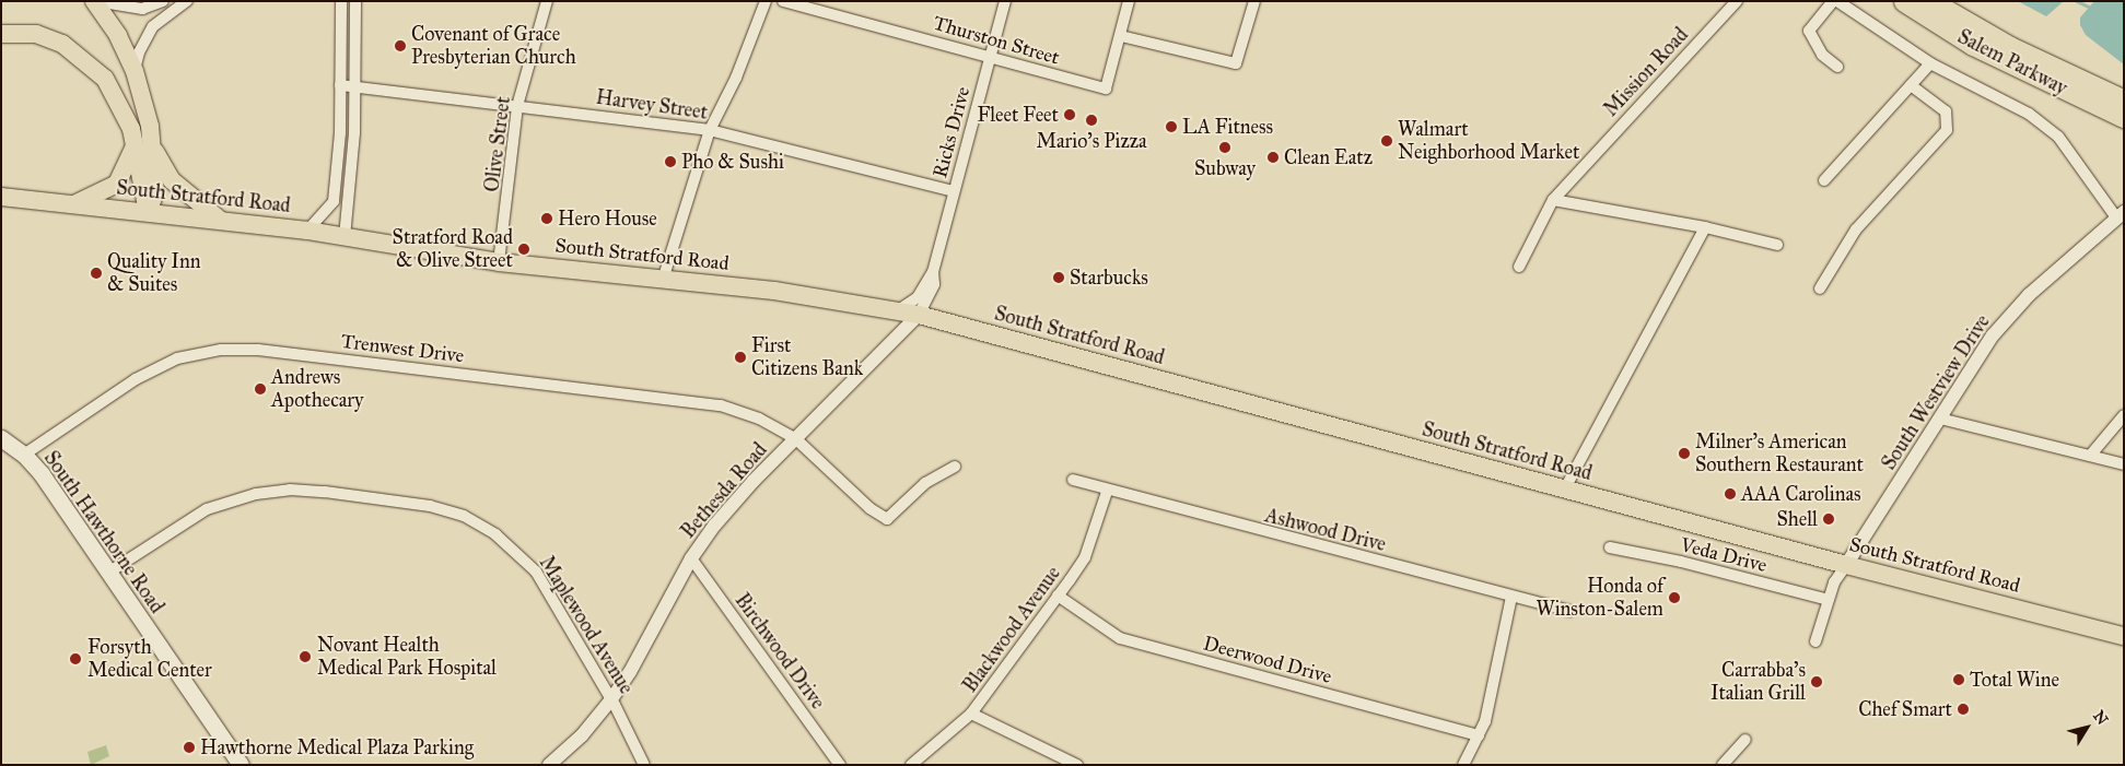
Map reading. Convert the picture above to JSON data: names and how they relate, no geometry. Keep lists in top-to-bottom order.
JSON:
{
  "streets": {
    "highway": ["Salem Parkway"],
    "main road": ["South Stratford Road", "South Hawthorne Road"],
    "street": [
      "Thurston Street",
      "Mission Road",
      "Harvey Street",
      "Ricks Drive",
      "Olive Street",
      "Trenwest Drive",
      "South Westview Drive",
      "Bethesda Road",
      "Ashwood Drive",
      "Veda Drive",
      "Maplewood Avenue",
      "Blackwood Avenue",
      "Birchwood Drive",
      "Deerwood Drive"
    ]
  },
  "crossings": [
    ["Thurston Street", "Ricks Drive"],
    ["Harvey Street", "Ricks Drive"],
    ["Harvey Street", "Olive Street"],
    ["Ricks Drive", "South Stratford Road"],
    ["Ricks Drive", "Bethesda Road"],
    ["Olive Street", "South Stratford Road"],
    ["South Stratford Road", "South Westview Drive"],
    ["South Stratford Road", "Bethesda Road"],
    ["Trenwest Drive", "Bethesda Road"],
    ["Trenwest Drive", "South Hawthorne Road"],
    ["Bethesda Road", "Maplewood Avenue"],
    ["Bethesda Road", "Birchwood Drive"],
    ["Ashwood Drive", "Blackwood Avenue"],
    ["South Hawthorne Road", "Maplewood Avenue"],
    ["Blackwood Avenue", "Deerwood Drive"]
  ],
  "places": [
    "Covenant of Grace Presbyterian Church",
    "Fleet Feet",
    "Mario's Pizza",
    "LA Fitness",
    "Walmart Neighborhood Market",
    "Subway",
    "Clean Eatz",
    "Pho & Sushi",
    "Hero House",
    "Stratford Road & Olive Street",
    "Quality Inn & Suites",
    "Starbucks",
    "First Citizens Bank",
    "Andrews Apothecary",
    "Milner's American Southern Restaurant",
    "AAA Carolinas",
    "Shell",
    "Honda of Winston-Salem",
    "Novant Health Medical Park Hospital",
    "Forsyth Medical Center",
    "Total Wine",
    "Carrabba's Italian Grill",
    "Chef Smart",
    "Hawthorne Medical Plaza Parking"
  ],
  "north": "top right"
}
